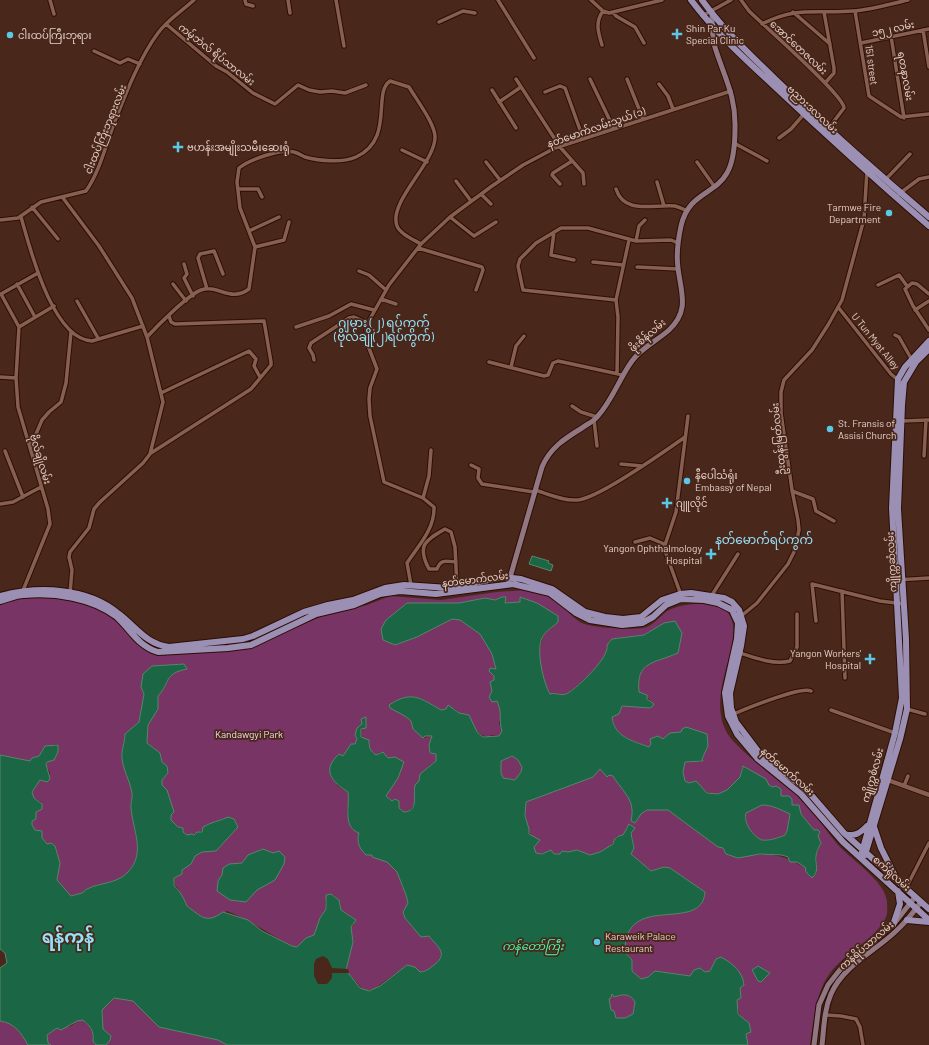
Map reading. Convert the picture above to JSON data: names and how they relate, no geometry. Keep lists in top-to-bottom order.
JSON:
{
  "streets": {
    "main road": [
      "ဗညားဒလလမ်း",
      "ဖိုးစိန်လမ်း",
      "ကျိုက္ကဆံလမ်း",
      "နတ်မောက်လမ်း",
      "ကျိုက္ကစံလမ်း",
      "စက်ရုံလမ်း",
      "ကန်ရိပ်သာလမ်း"
    ],
    "street": [
      "၁၅၂ လမ်း",
      "အောင်တေဇလမ်း",
      "ကမ့်ဘဲလ် ရိပ်သာလမ်း",
      "151 street",
      "ရတနာလမ်း",
      "နတ်မောက်လမ်းသွယ် (၁)",
      "ငါးထပ်ကြီးဘုရားလမ်း",
      "U Tun Myat Alley",
      "ဦးထွန်းမြတ်လမ်း",
      "ဗိုလ်ချိုလမ်း"
    ]
  },
  "crossings": [
    ["၁၅၂ လမ်း", "151 street"],
    ["၁၅၂ လမ်း", "ရတနာလမ်း"],
    ["အောင်တေဇလမ်း", "ဗညားဒလလမ်း"],
    ["ကမ့်ဘဲလ် ရိပ်သာလမ်း", "ငါးထပ်ကြီးဘုရားလမ်း"],
    ["151 street", "ရတနာလမ်း"],
    ["ဗညားဒလလမ်း", "ဖိုးစိန်လမ်း"],
    ["ဗညားဒလလမ်း", "ဦးထွန်းမြတ်လမ်း"],
    ["နတ်မောက်လမ်းသွယ် (၁)", "ဖိုးစိန်လမ်း"],
    ["ဖိုးစိန်လမ်း", "နတ်မောက်လမ်း"],
    ["U Tun Myat Alley", "ဦးထွန်းမြတ်လမ်း"],
    ["U Tun Myat Alley", "ကျိုက္ကဆံလမ်း"],
    ["ဦးထွန်းမြတ်လမ်း", "နတ်မောက်လမ်း"],
    ["ဗိုလ်ချိုလမ်း", "နတ်မောက်လမ်း"],
    ["ကျိုက္ကဆံလမ်း", "ကျိုက္ကစံလမ်း"],
    ["နတ်မောက်လမ်း", "ကျိုက္ကစံလမ်း"],
    ["နတ်မောက်လမ်း", "စက်ရုံလမ်း"],
    ["ကျိုက္ကစံလမ်း", "စက်ရုံလမ်း"],
    ["စက်ရုံလမ်း", "ကန်ရိပ်သာလမ်း"]
  ],
  "districts": ["ဂျမား (၂) ရပ်ကွက် (ဗိုလ်ချို(၂)ရပ်ကွက်)", "နတ်မောက်ရပ်ကွက်", "ရန်ကုန်"],
  "water": ["ကန်တော်ကြီး"],
  "parks": ["Kandawgyi Park"],
  "places": {
    "health": [
      "Shin Par Ku Special Clinic",
      "ဗဟန်းအမျိုးသမီးဆေးရုံ",
      "ဂျူလိုင်",
      "Yangon Ophthalmology Hospital",
      "Yangon Workers' Hospital"
    ],
    "other": [
      "ငါးထပ်ကြီးဘုရား",
      "Tarmwe Fire Department",
      "St. Fransis of Assisi Church",
      "နီပေါသံရုံး Embassy of Nepal",
      "Karaweik Palace Restaurant"
    ]
  }
}
